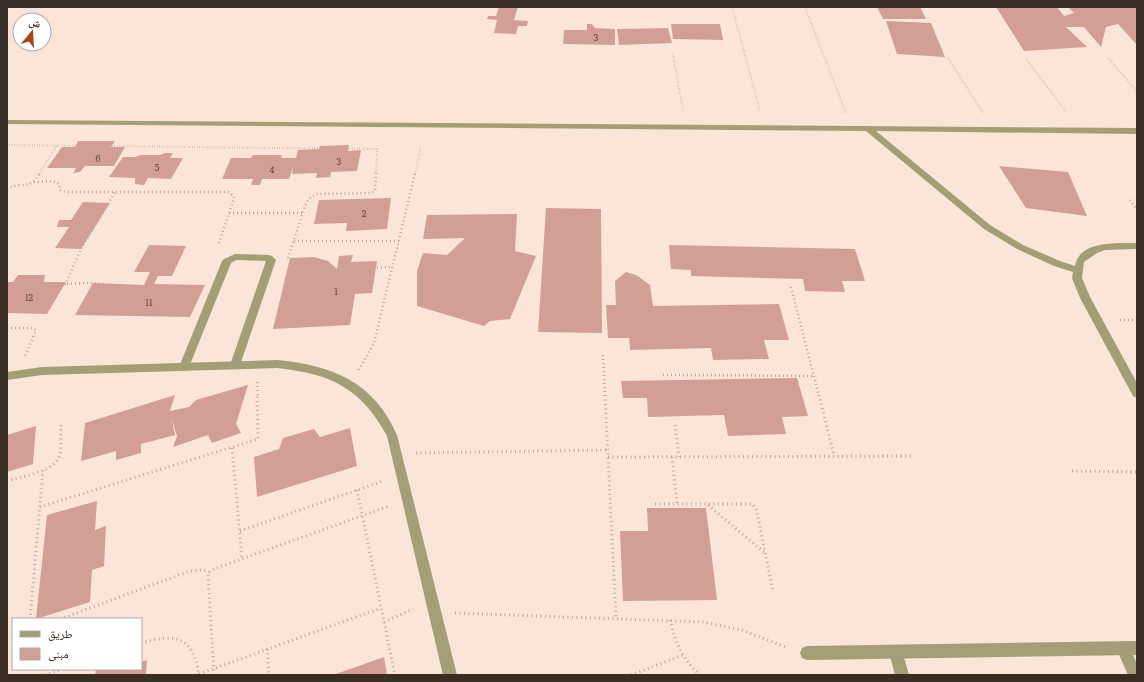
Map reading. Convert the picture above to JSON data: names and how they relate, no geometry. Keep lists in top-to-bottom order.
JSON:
{
  "house_numbers": [
    "3",
    "6",
    "3",
    "5",
    "4",
    "2",
    "1",
    "12",
    "11"
  ],
  "legend": ["طريق", "مبنى"],
  "north": "top"
}
